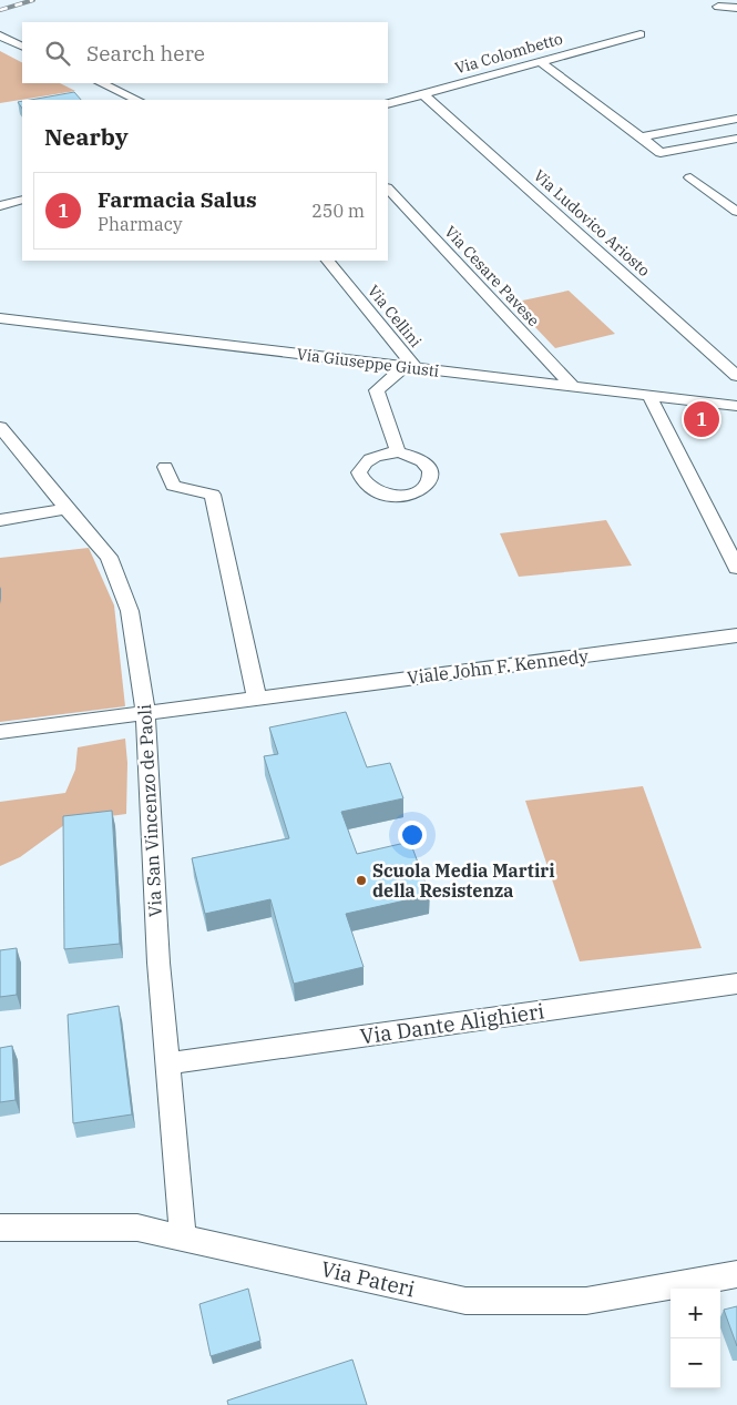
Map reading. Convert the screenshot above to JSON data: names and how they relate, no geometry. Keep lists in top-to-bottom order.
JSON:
{
  "streets": {
    "street": [
      "Via Colombetto",
      "Via Ludovico Ariosto",
      "Via Cesare Pavese",
      "Via Cellini",
      "Via Giuseppe Giusti",
      "Viale John F. Kennedy",
      "Via San Vincenzo de Paoli",
      "Via Dante Alighieri",
      "Via Pateri"
    ]
  },
  "crossings": [
    ["Via Colombetto", "Via Ludovico Ariosto"],
    ["Via Cesare Pavese", "Via Giuseppe Giusti"],
    ["Via Cellini", "Via Giuseppe Giusti"],
    ["Viale John F. Kennedy", "Via San Vincenzo de Paoli"],
    ["Via San Vincenzo de Paoli", "Via Dante Alighieri"],
    ["Via San Vincenzo de Paoli", "Via Pateri"]
  ],
  "places": ["Scuola Media Martiri della Resistenza"],
  "page": {
    "search": "Search here",
    "heading": "Nearby",
    "list": [
      {
        "mark": "1",
        "name": "Farmacia Salus",
        "note": "Pharmacy",
        "value": "250 m"
      }
    ],
    "pins": "1",
    "map_buttons": ["+", "−"]
  }
}
